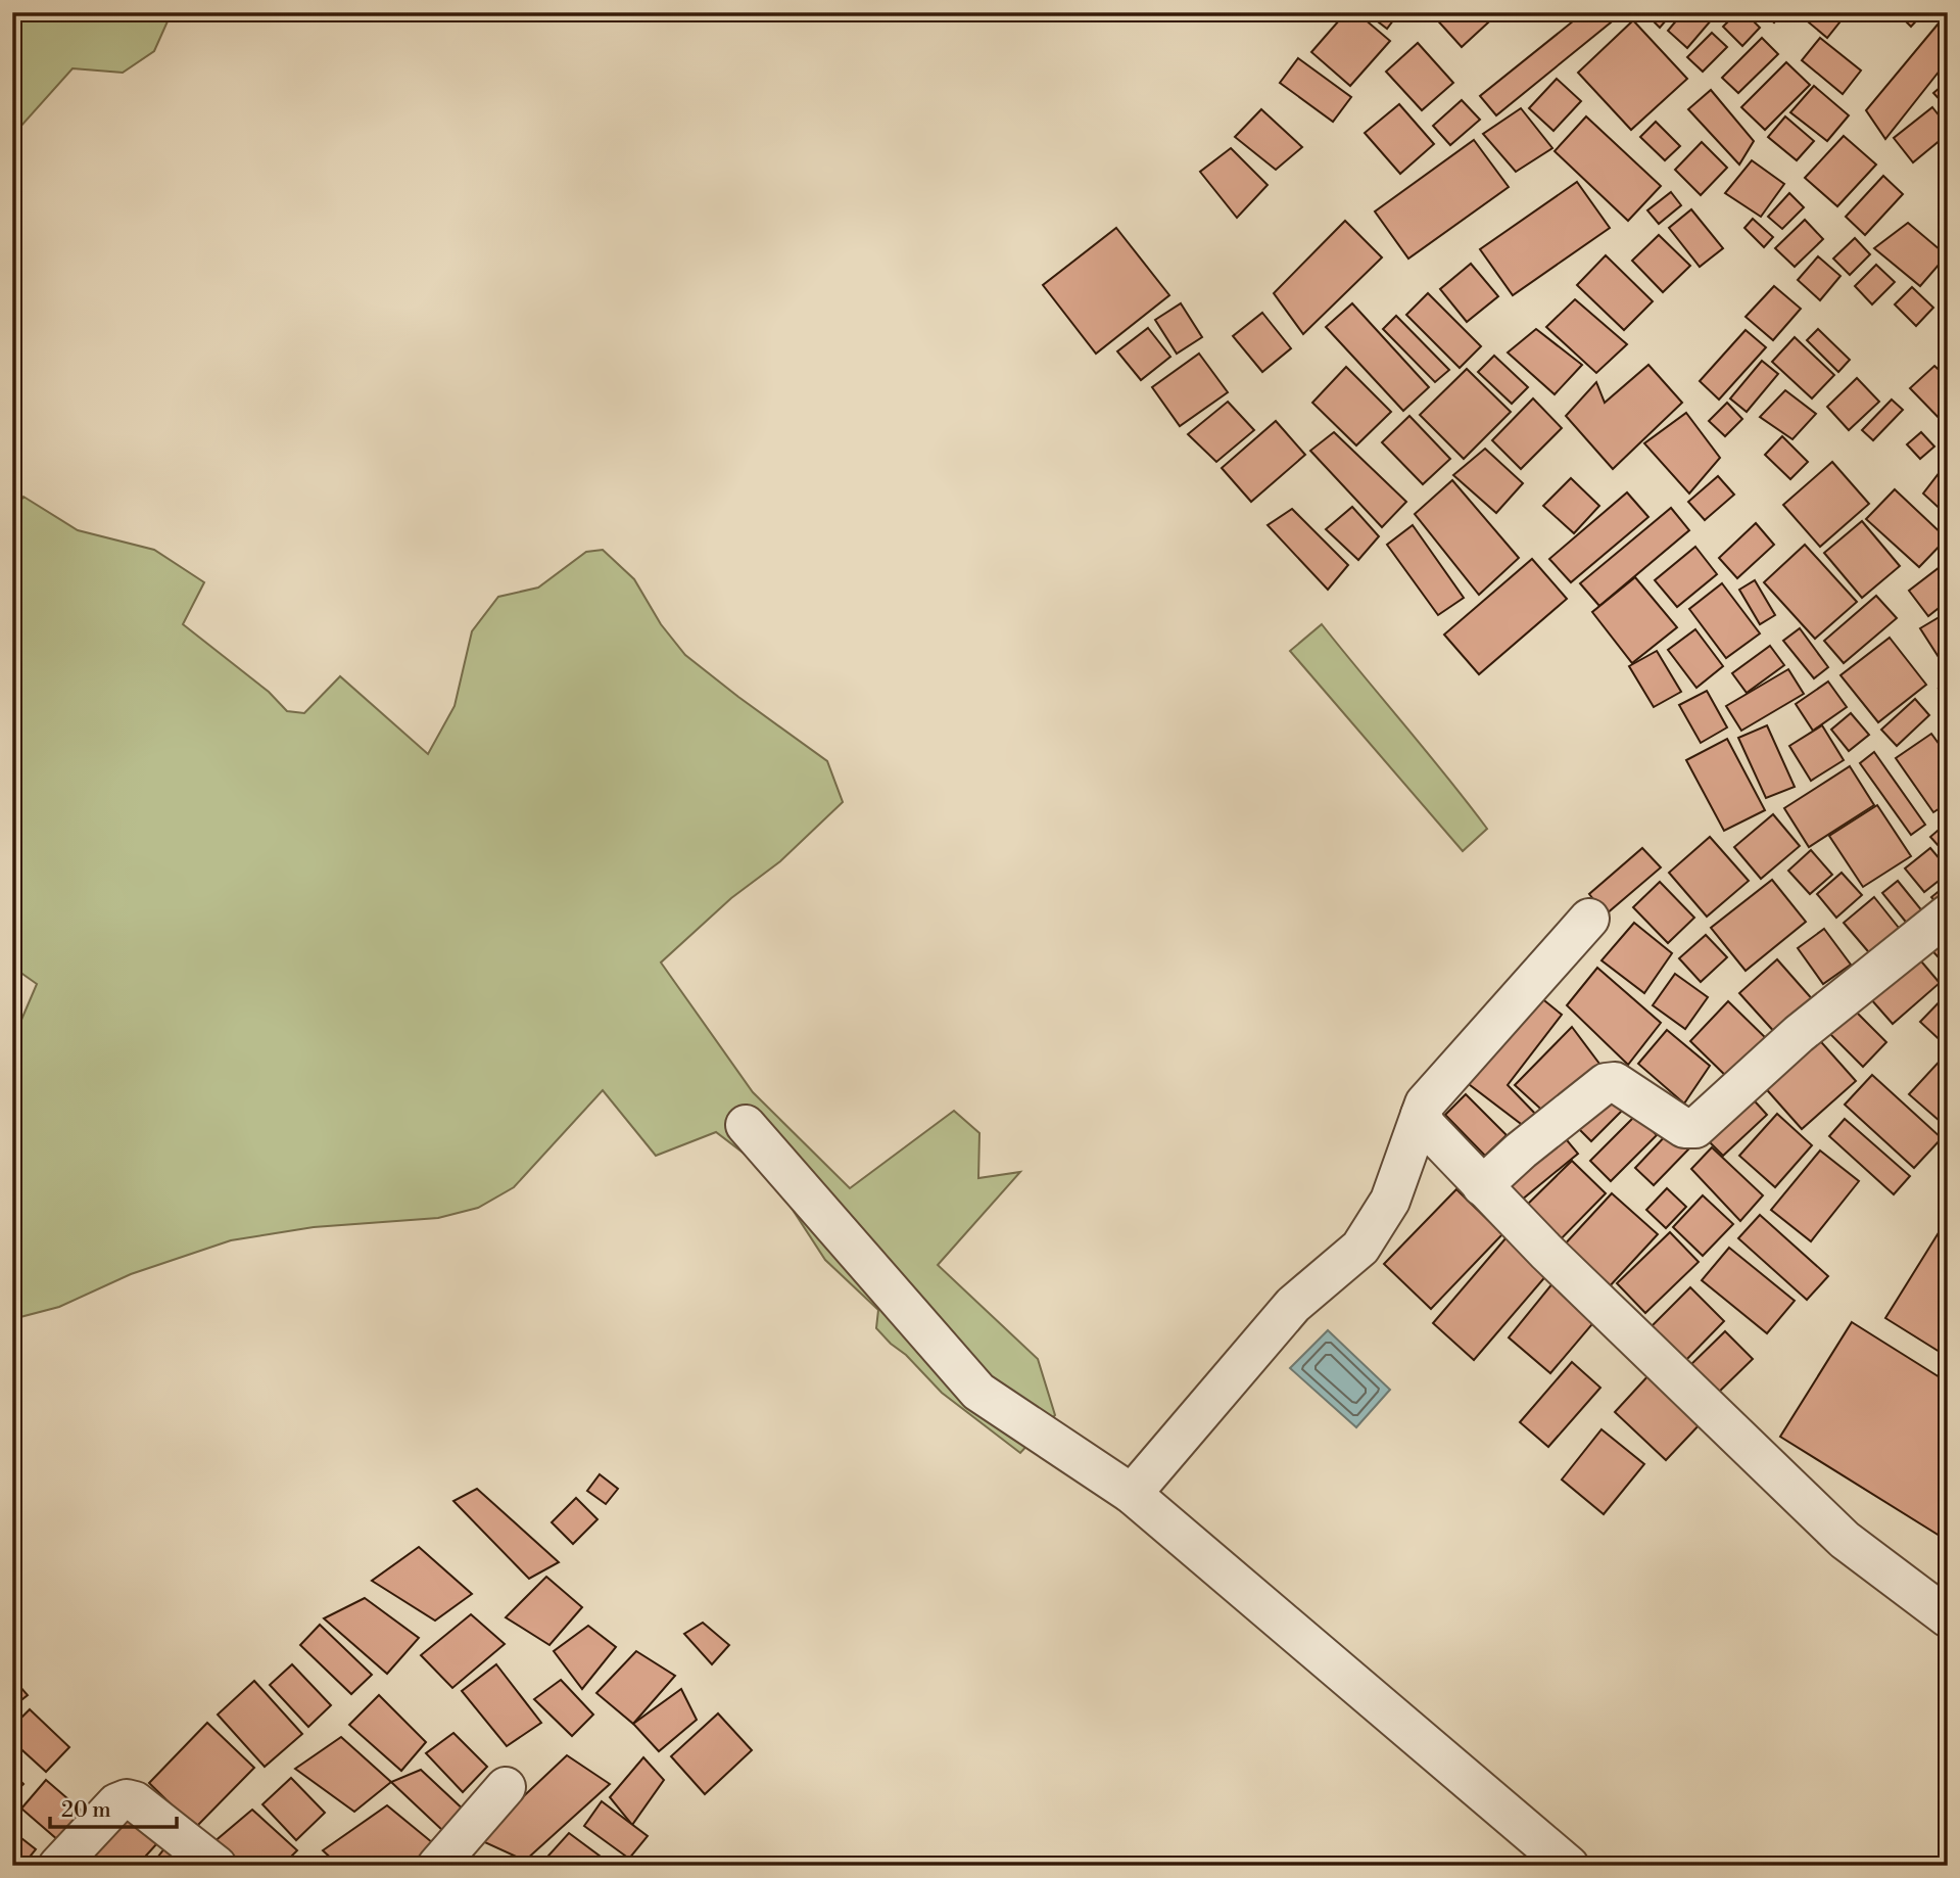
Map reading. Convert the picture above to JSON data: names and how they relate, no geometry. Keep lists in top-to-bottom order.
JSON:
{
  "scale_bar": "20 m"
}
